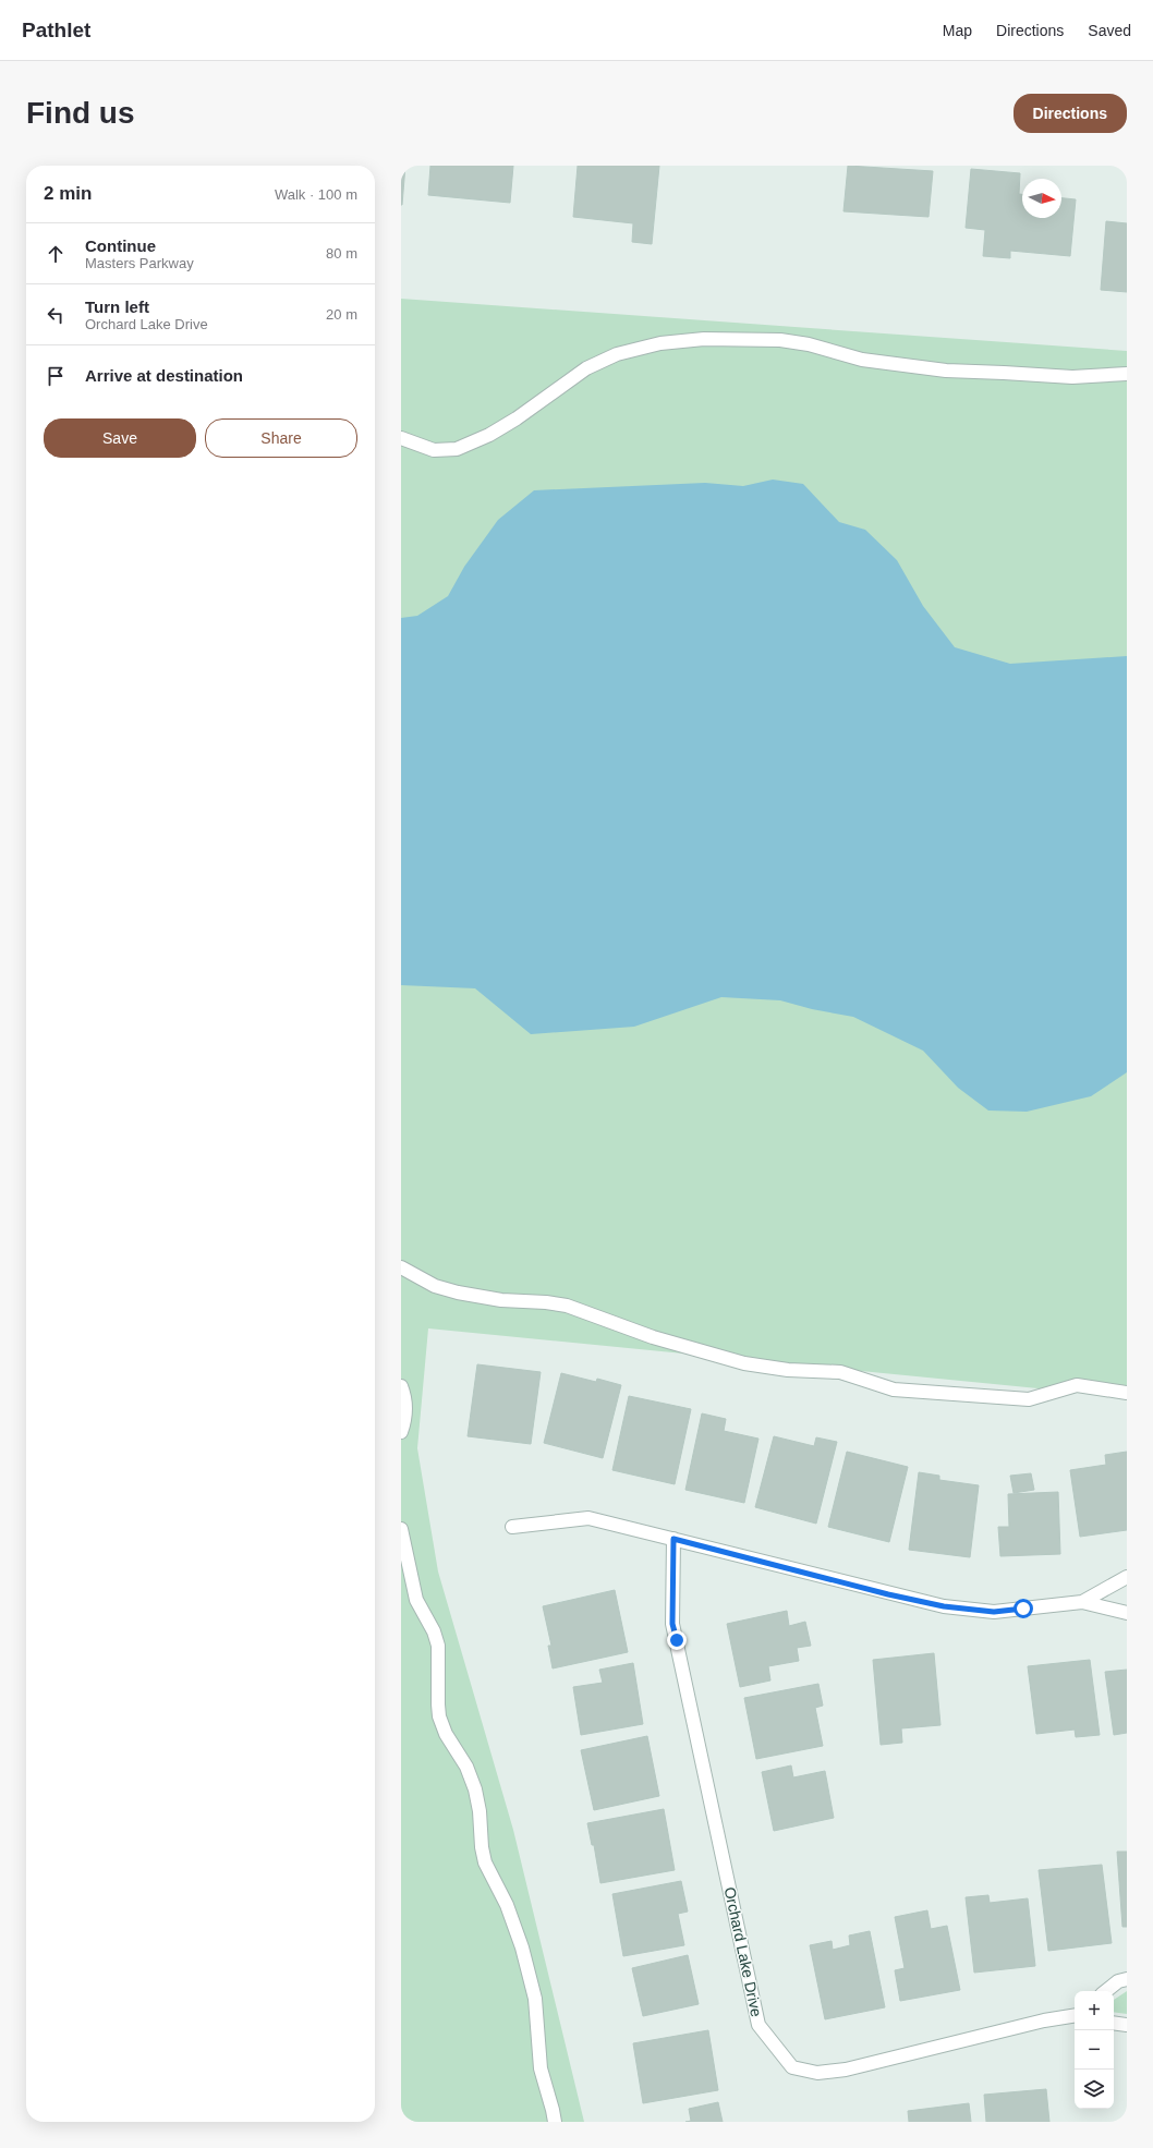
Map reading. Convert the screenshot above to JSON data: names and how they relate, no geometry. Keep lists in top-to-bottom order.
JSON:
{
  "streets": {
    "street": ["Orchard Lake Drive"]
  },
  "north": "right",
  "page": {
    "header": "Pathlet",
    "nav": ["Map", "Directions", "Saved"],
    "buttons": [
      "Directions",
      ["Save", "Share"]
    ],
    "title": "Find us",
    "heading": ["2 min", "Walk · 100 m"],
    "list": [
      ["Continue", "Masters Parkway", "80 m"],
      ["Turn left", "Orchard Lake Drive", "20 m"],
      "Arrive at destination"
    ],
    "map_buttons": ["+", "−"]
  }
}
